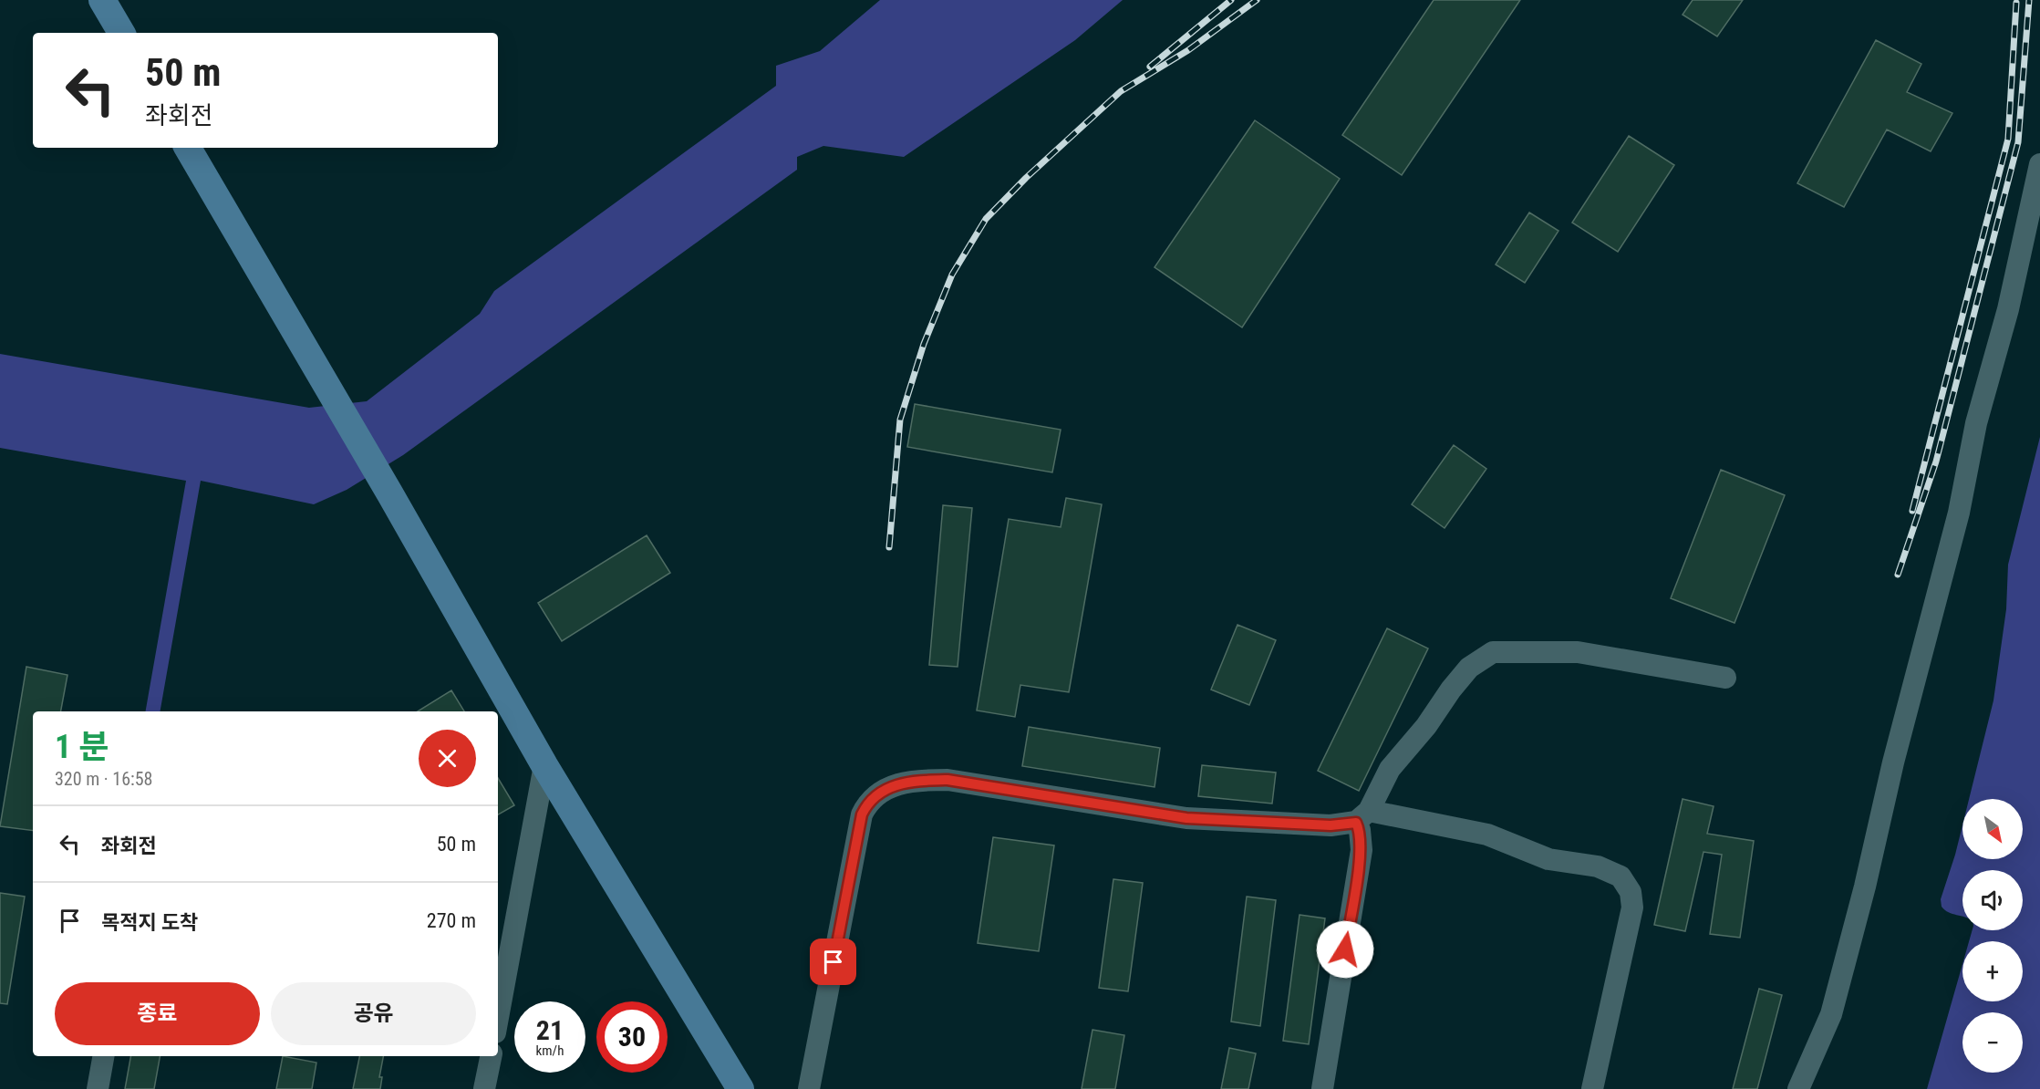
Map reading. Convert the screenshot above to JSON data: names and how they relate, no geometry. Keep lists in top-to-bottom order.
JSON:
{
  "north": "bottom right",
  "page": {
    "turn": ["50 m", "좌회전"],
    "heading": ["1 분", "320 m · 16:58"],
    "map_buttons": ["+", "−"],
    "list": [
      {
        "name": "좌회전",
        "value": "50 m"
      },
      {
        "name": "목적지 도착",
        "value": "270 m"
      }
    ],
    "buttons": ["종료", "공유"],
    "speed": "21 km/h",
    "limit": "30"
  }
}
